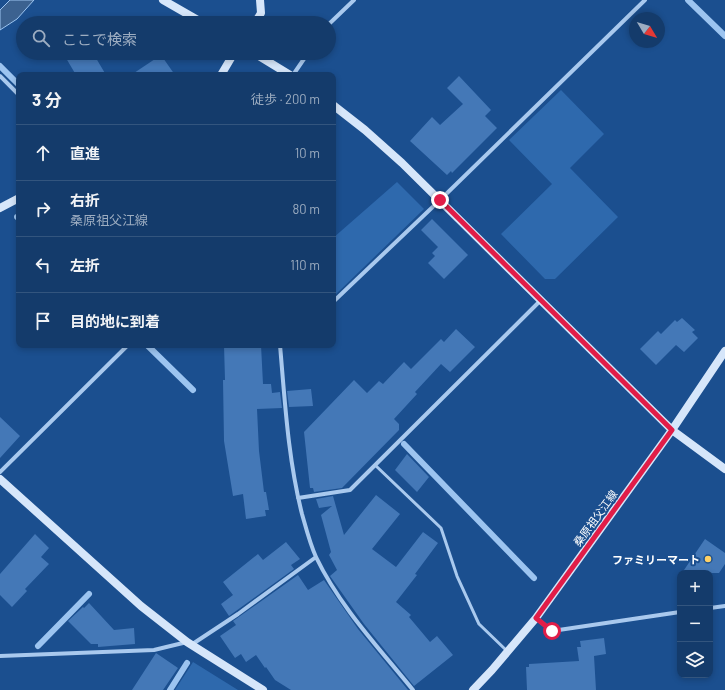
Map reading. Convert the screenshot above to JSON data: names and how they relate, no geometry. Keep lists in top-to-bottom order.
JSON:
{
  "streets": {
    "street": ["桑原祖父江線"]
  },
  "places": ["ファミリーマート"],
  "north": "bottom right",
  "page": {
    "search": "ここで検索",
    "heading": ["3 分", "徒歩 · 200 m"],
    "list": [
      ["直進", "10 m"],
      ["右折", "桑原祖父江線", "80 m"],
      ["左折", "110 m"],
      "目的地に到着"
    ],
    "map_buttons": ["+", "−"]
  }
}
